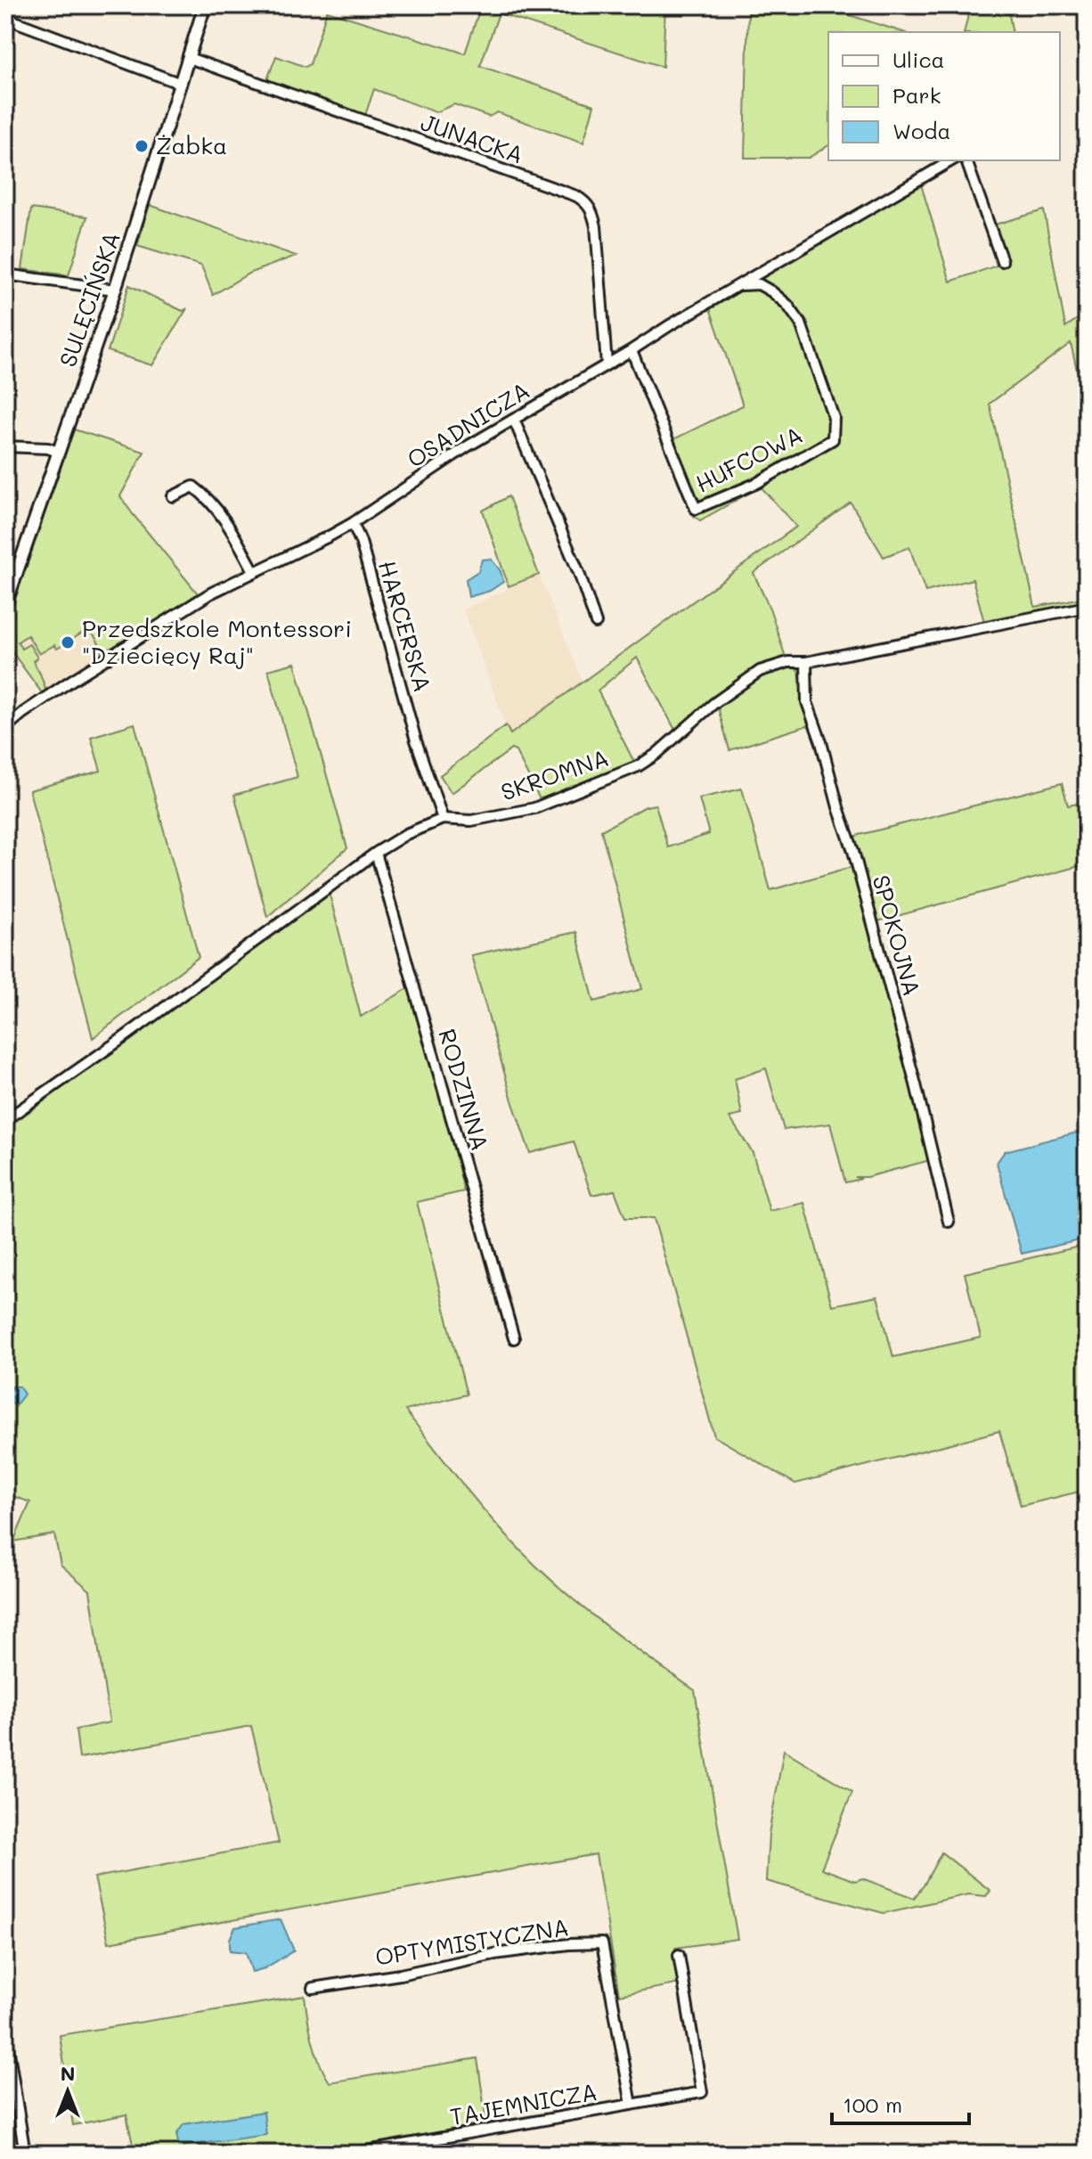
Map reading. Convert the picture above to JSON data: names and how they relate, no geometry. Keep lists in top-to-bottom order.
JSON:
{
  "streets": {
    "street": [
      "JUNACKA",
      "SULĘCIŃSKA",
      "OSADNICZA",
      "HUFCOWA",
      "HARCERSKA",
      "SKROMNA",
      "SPOKOJNA",
      "RODZINNA",
      "OPTYMISTYCZNA",
      "TAJEMNICZA"
    ]
  },
  "crossings": [
    ["JUNACKA", "SULĘCIŃSKA"],
    ["JUNACKA", "OSADNICZA"],
    ["OSADNICZA", "HUFCOWA"],
    ["OSADNICZA", "HARCERSKA"],
    ["HARCERSKA", "SKROMNA"],
    ["SKROMNA", "SPOKOJNA"],
    ["SKROMNA", "RODZINNA"],
    ["OPTYMISTYCZNA", "TAJEMNICZA"]
  ],
  "places": ["Żabka", "Przedszkole Montessori \"Dziecięcy Raj\""],
  "legend": ["Ulica", "Park", "Woda"],
  "scale_bar": "100 m",
  "north": "top"
}
